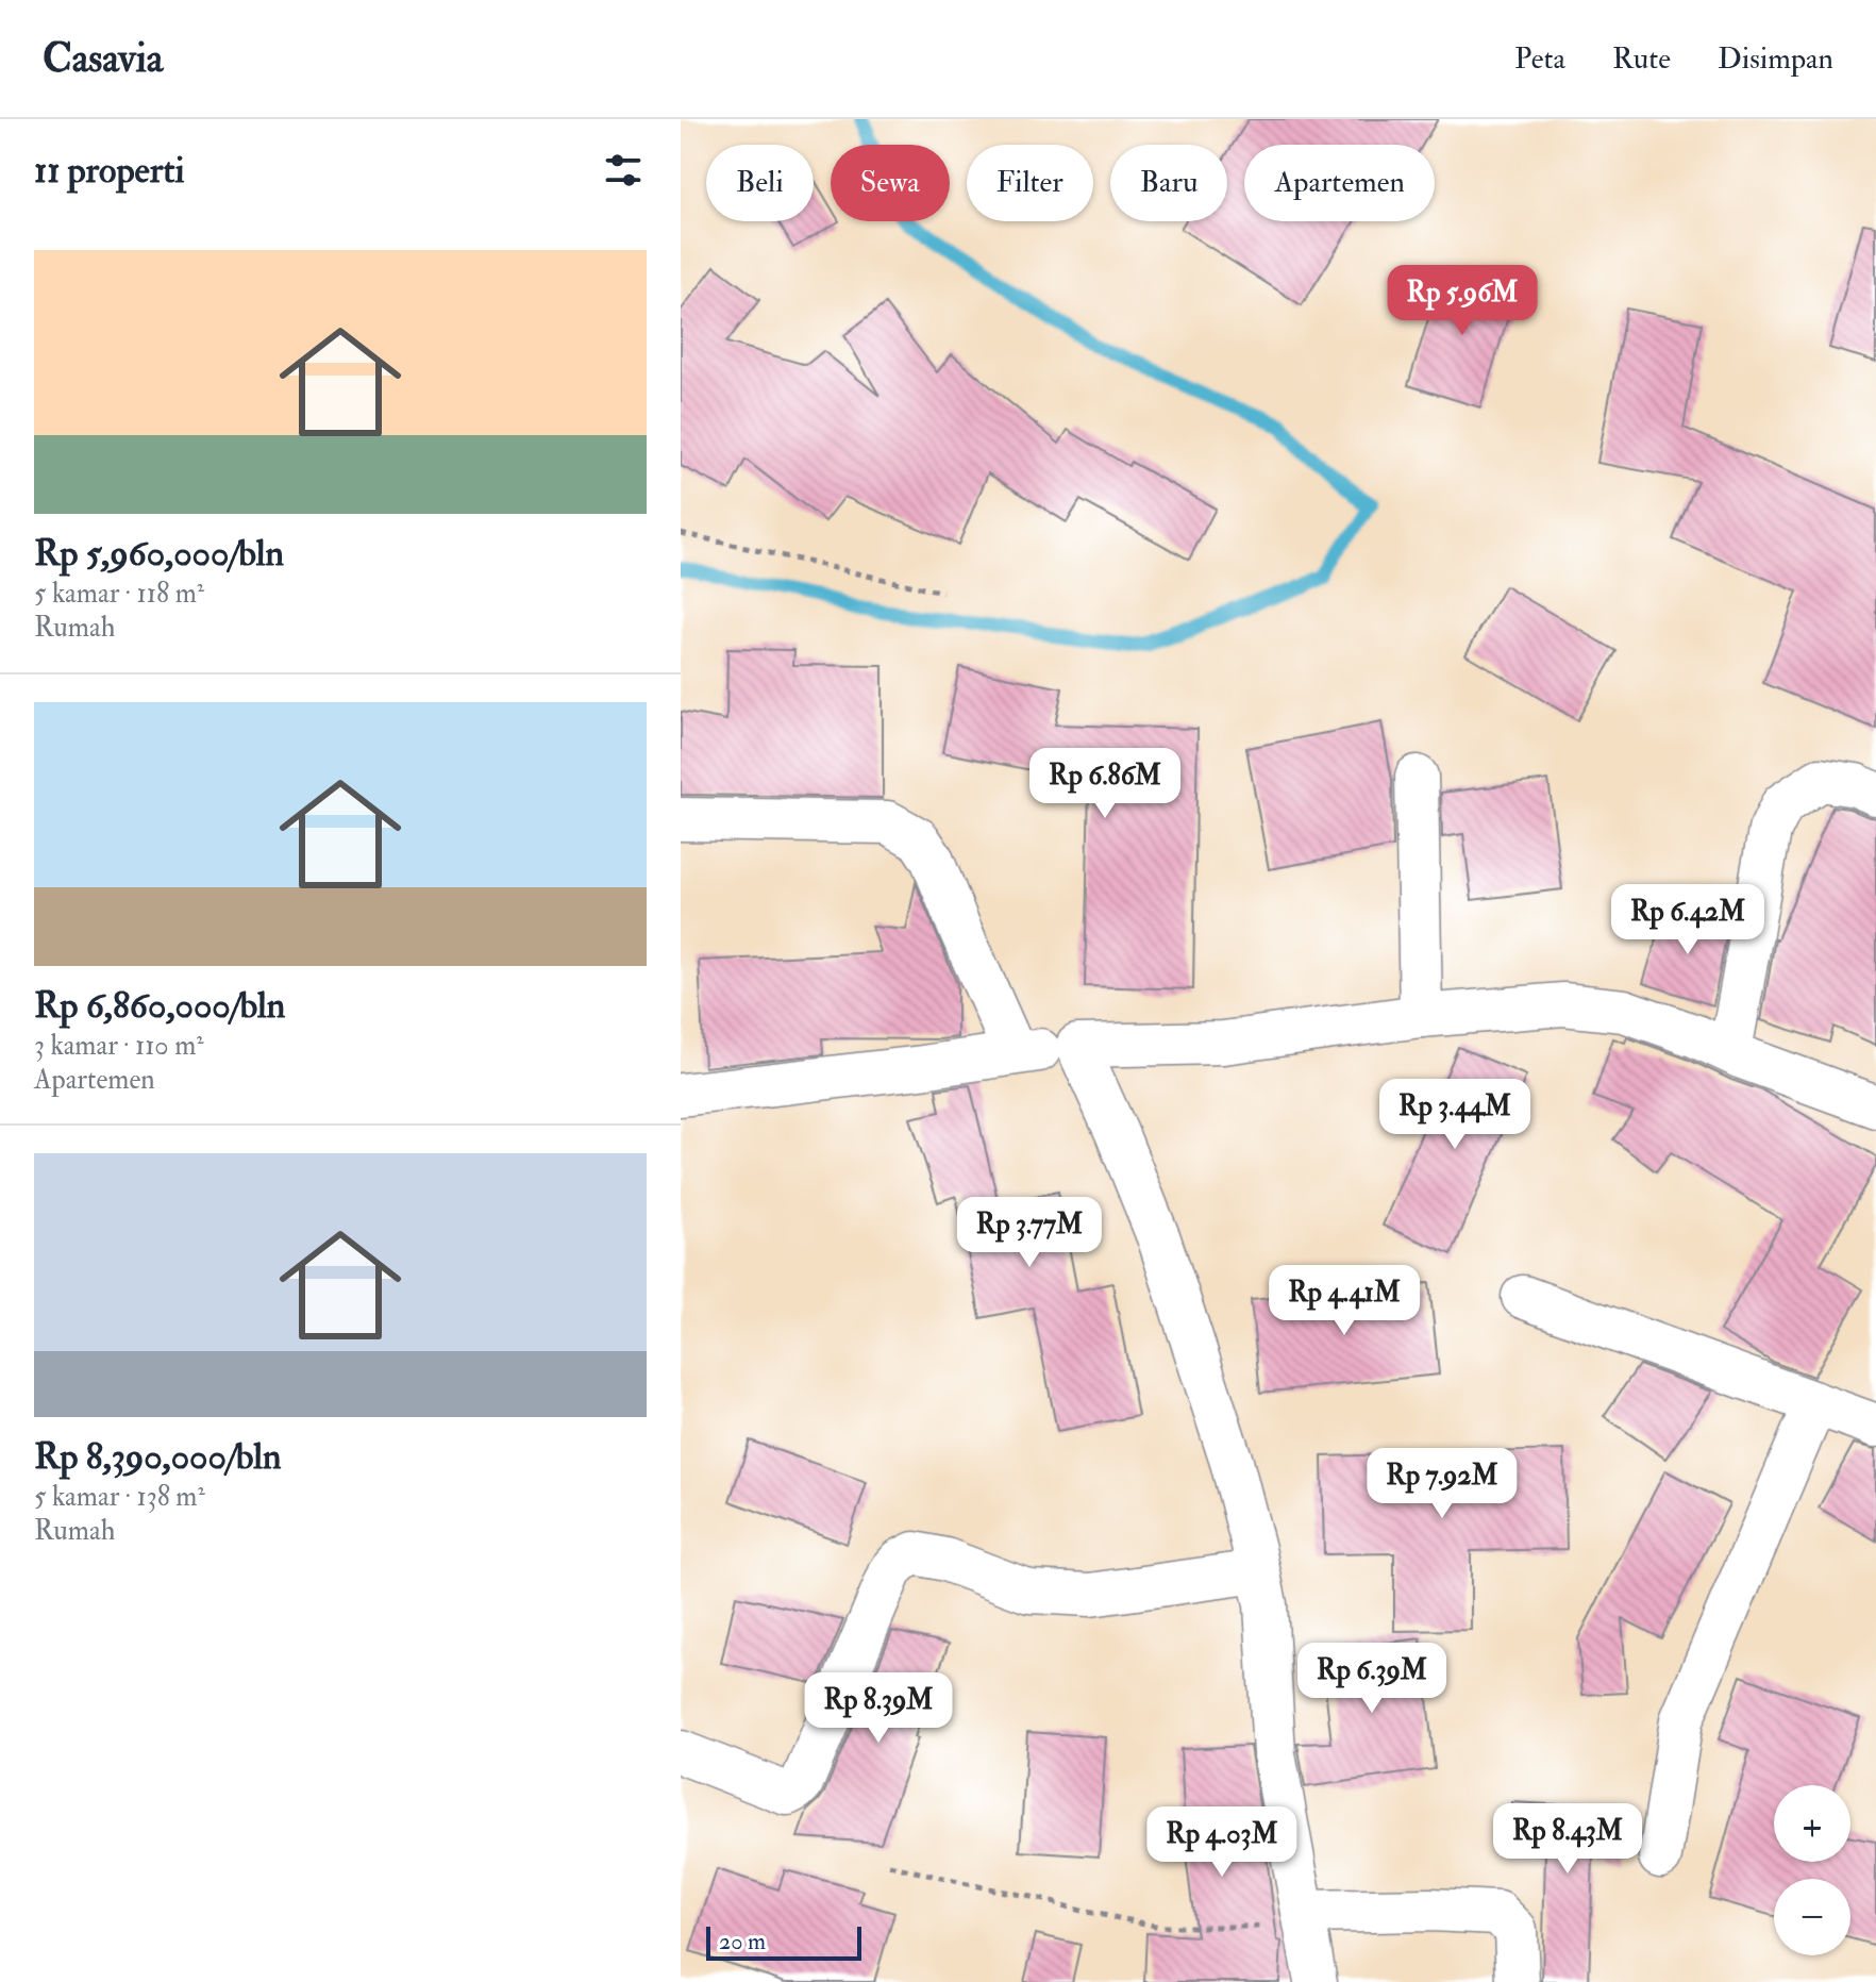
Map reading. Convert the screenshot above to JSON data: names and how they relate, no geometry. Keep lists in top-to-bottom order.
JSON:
{
  "scale_bar": "20 m",
  "page": {
    "header": "Casavia",
    "nav": ["Peta", "Rute", "Disimpan"],
    "heading": "11 properti",
    "chip": [
      "Beli",
      "Sewa",
      "Filter",
      "Baru",
      "Apartemen"
    ],
    "list": [
      {
        "name": "Rp 5,960,000/bln",
        "note": "5 kamar · 118 m² · Rumah"
      },
      {
        "name": "Rp 6,860,000/bln",
        "note": "3 kamar · 110 m² · Apartemen"
      },
      {
        "name": "Rp 8,390,000/bln",
        "note": "5 kamar · 138 m² · Rumah"
      }
    ],
    "price": [
      "Rp 5.96M",
      "Rp 6.86M",
      "Rp 6.42M",
      "Rp 3.44M",
      "Rp 3.77M",
      "Rp 4.41M",
      "Rp 7.92M",
      "Rp 6.39M",
      "Rp 8.39M",
      "Rp 8.43M",
      "Rp 4.03M"
    ],
    "map_buttons": ["+", "−"],
    "scale": "20 m"
  }
}
